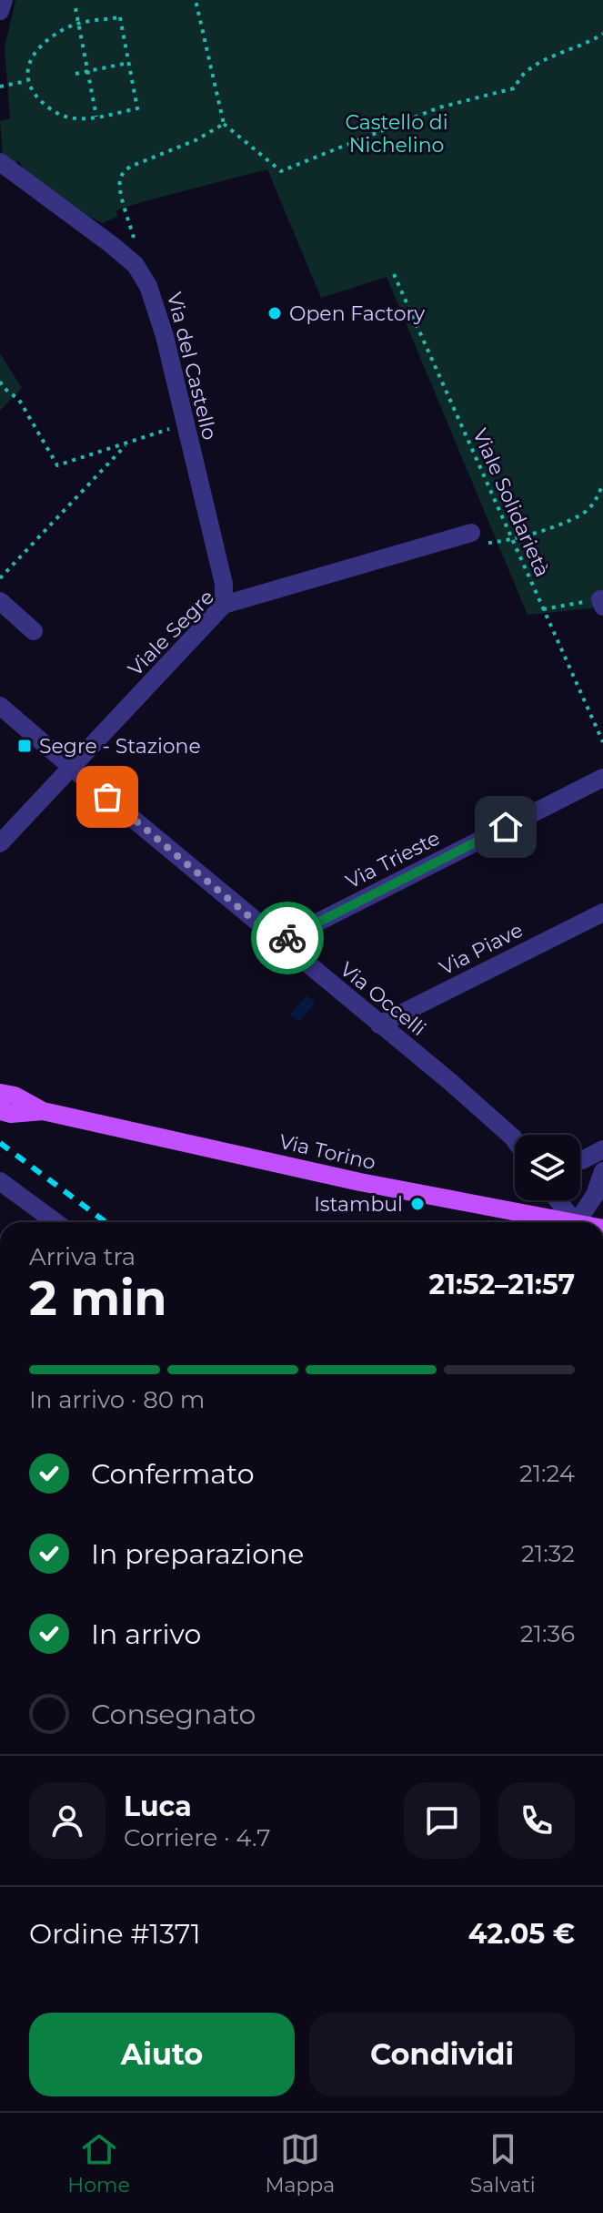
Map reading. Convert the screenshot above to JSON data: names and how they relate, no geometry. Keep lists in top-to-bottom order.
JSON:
{
  "streets": {
    "main road": ["Via Torino"],
    "street": [
      "Via del Castello",
      "Viale Segre",
      "Via Trieste",
      "Via Piave",
      "Via Occelli"
    ],
    "path": ["Viale Solidarietà"]
  },
  "crossings": [
    ["Via del Castello", "Viale Segre"],
    ["Viale Segre", "Via Occelli"],
    ["Via Trieste", "Via Occelli"],
    ["Via Piave", "Via Occelli"]
  ],
  "parks": ["Castello di Nichelino"],
  "places": {
    "other": ["Open Factory", "Istambul"],
    "transit": ["Segre - Stazione"]
  },
  "page": {
    "heading": ["2 min", "Arriva tra", "21:52–21:57"],
    "panel": [
      "Luca",
      "Corriere · 4.7",
      "Ordine #1371",
      "42.05 €"
    ],
    "bar": "In arrivo · 80 m",
    "list": [
      ["Confermato", "21:24"],
      ["In preparazione", "21:32"],
      ["In arrivo", "21:36"],
      "Consegnato"
    ],
    "buttons": ["Aiuto", "Condividi"],
    "tabs": ["Home", "Mappa", "Salvati"]
  }
}
